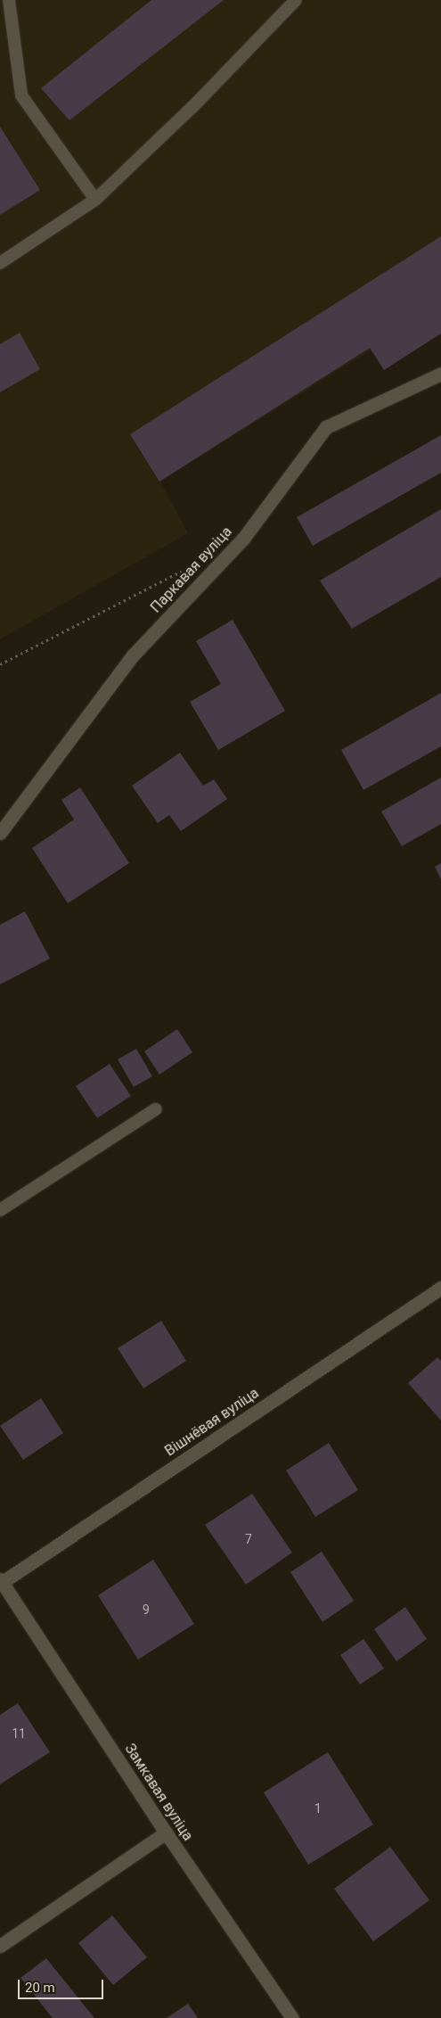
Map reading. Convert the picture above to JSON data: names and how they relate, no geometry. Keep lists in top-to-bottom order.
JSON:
{
  "streets": {
    "street": ["Паркавая вуліца", "Вішнёвая вуліца", "Замкавая вуліца"]
  },
  "crossings": [
    ["Вішнёвая вуліца", "Замкавая вуліца"]
  ],
  "house_numbers": [
    "7",
    "9",
    "11",
    "1"
  ],
  "scale_bar": "20 m"
}
